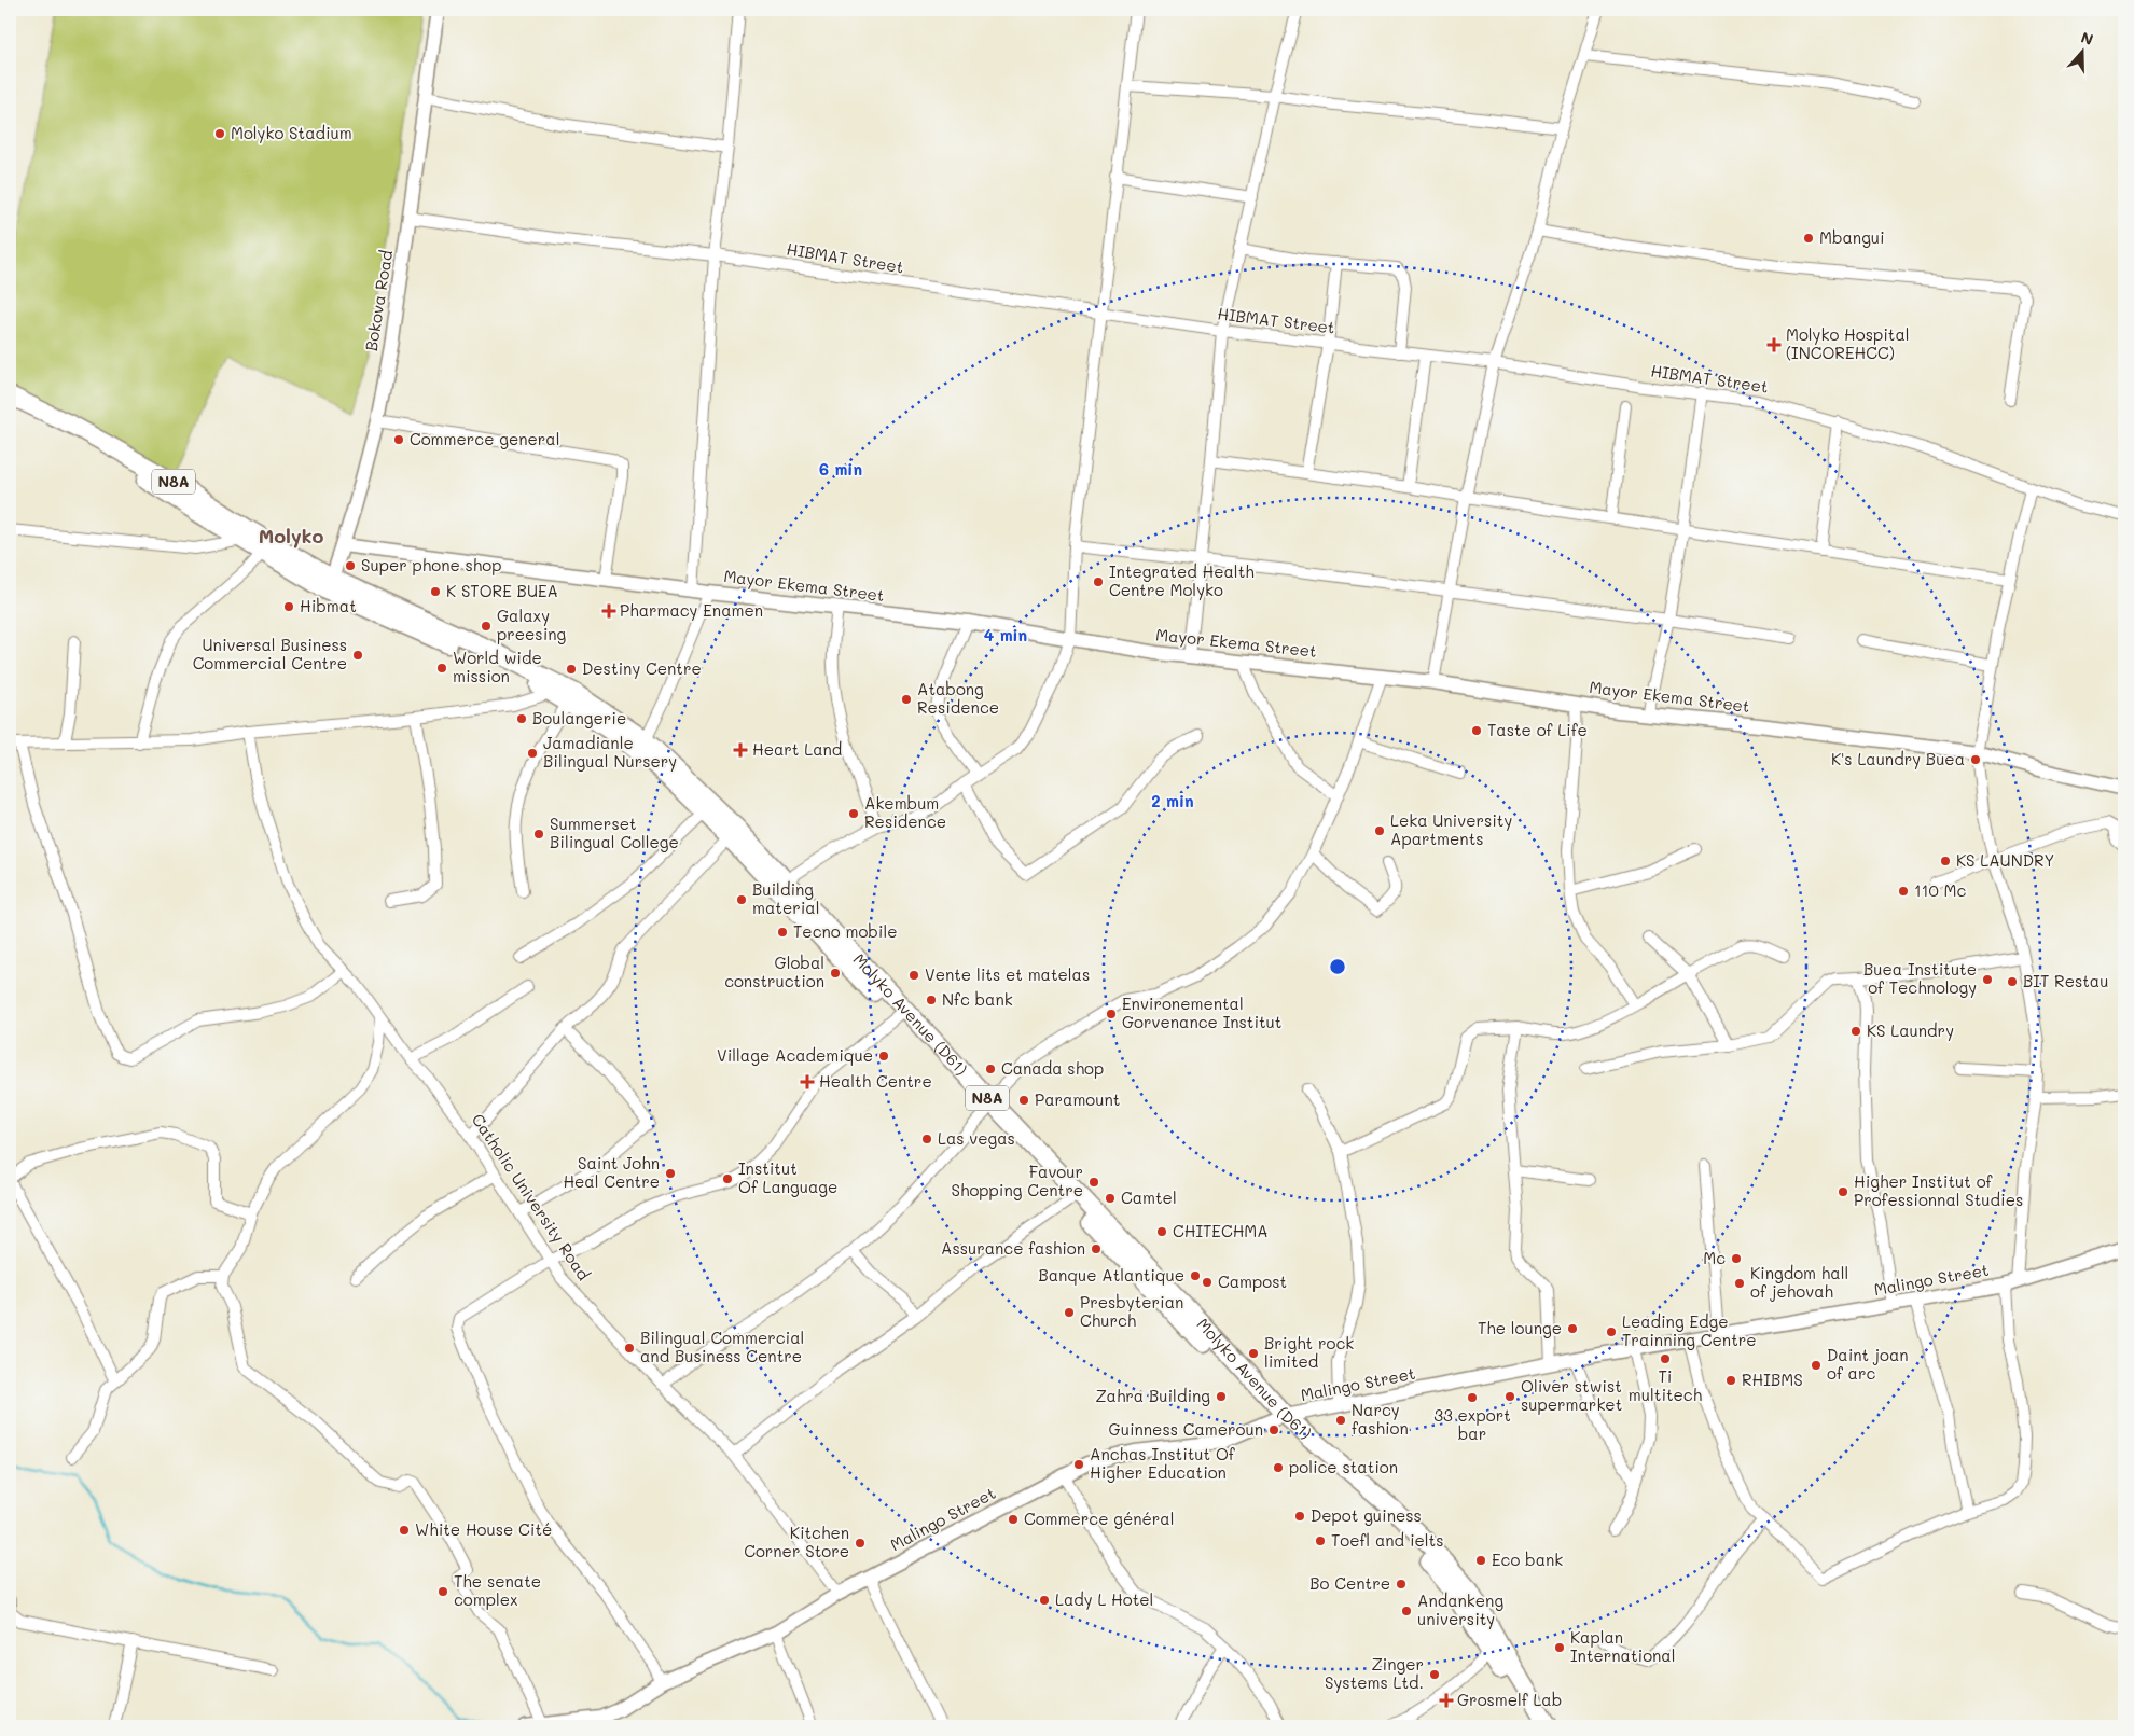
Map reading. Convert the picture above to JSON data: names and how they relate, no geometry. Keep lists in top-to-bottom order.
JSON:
{
  "streets": {
    "highway": ["N8A", "Molyko Avenue (D61)"],
    "street": [
      "HIBMAT Street",
      "Bokova Road",
      "Mayor Ekema Street",
      "Catholic University Road",
      "Malingo Street"
    ]
  },
  "crossings": [
    ["HIBMAT Street", "Bokova Road"],
    ["Bokova Road", "N8A"],
    ["Bokova Road", "Mayor Ekema Street"],
    ["Bokova Road", "Molyko Avenue (D61)"],
    ["N8A", "Molyko Avenue (D61)"],
    ["Molyko Avenue (D61)", "Malingo Street"],
    ["Catholic University Road", "Malingo Street"]
  ],
  "districts": ["Molyko"],
  "places": {
    "other": [
      "Molyko Stadium",
      "Mbangui",
      "Commerce general",
      "Super phone shop",
      "Integrated Health Centre Molyko",
      "K STORE BUEA",
      "Hibmat",
      "Galaxy preesing",
      "Universal Business Commercial Centre",
      "World wide mission",
      "Destiny Centre",
      "Atabong Residence",
      "Boulangerie",
      "Taste of Life",
      "Jamadianle Bilingual Nursery",
      "K's Laundry Buea",
      "Akembum Residence",
      "Leka University Apartments",
      "Summerset Bilingual College",
      "KS LAUNDRY",
      "110 Mc",
      "Building material",
      "Tecno mobile",
      "Global construction",
      "Vente lits et matelas",
      "Buea Institute of Technology",
      "BIT Restau",
      "Nfc bank",
      "Environemental Gorvenance Institut",
      "KS Laundry",
      "Village Academique",
      "Canada shop",
      "Paramount",
      "Las vegas",
      "Saint John Heal Centre",
      "Institut Of Language",
      "Favour Shopping Centre",
      "Higher Institut of Professionnal Studies",
      "Camtel",
      "CHITECHMA",
      "Assurance fashion",
      "Mc",
      "Banque Atlantique",
      "Campost",
      "Kingdom hall of jehovah",
      "Presbyterian Church",
      "The lounge",
      "Leading Edge Trainning Centre",
      "Bilingual Commercial and Business Centre",
      "Bright rock limited",
      "Ti multitech",
      "Daint joan of arc",
      "RHIBMS",
      "Zahra Building",
      "Oliver stwist supermarket",
      "33 export bar",
      "Narcy fashion",
      "Guinness Cameroun",
      "Anchas Institut Of Higher Education",
      "police station",
      "Depot guiness",
      "Commerce général",
      "White House Cité",
      "Toefl and ielts",
      "Kitchen Corner Store",
      "Eco bank",
      "Bo Centre",
      "The senate complex",
      "Lady L Hotel",
      "Andankeng university",
      "Kaplan International",
      "Zinger Systems Ltd."
    ],
    "health": [
      "Molyko Hospital (INCOREHCC)",
      "Pharmacy Enamen",
      "Heart Land",
      "Health Centre",
      "Grosmelf Lab"
    ]
  },
  "north": "top",
  "rings": ["6 min", "4 min", "2 min"]
}
